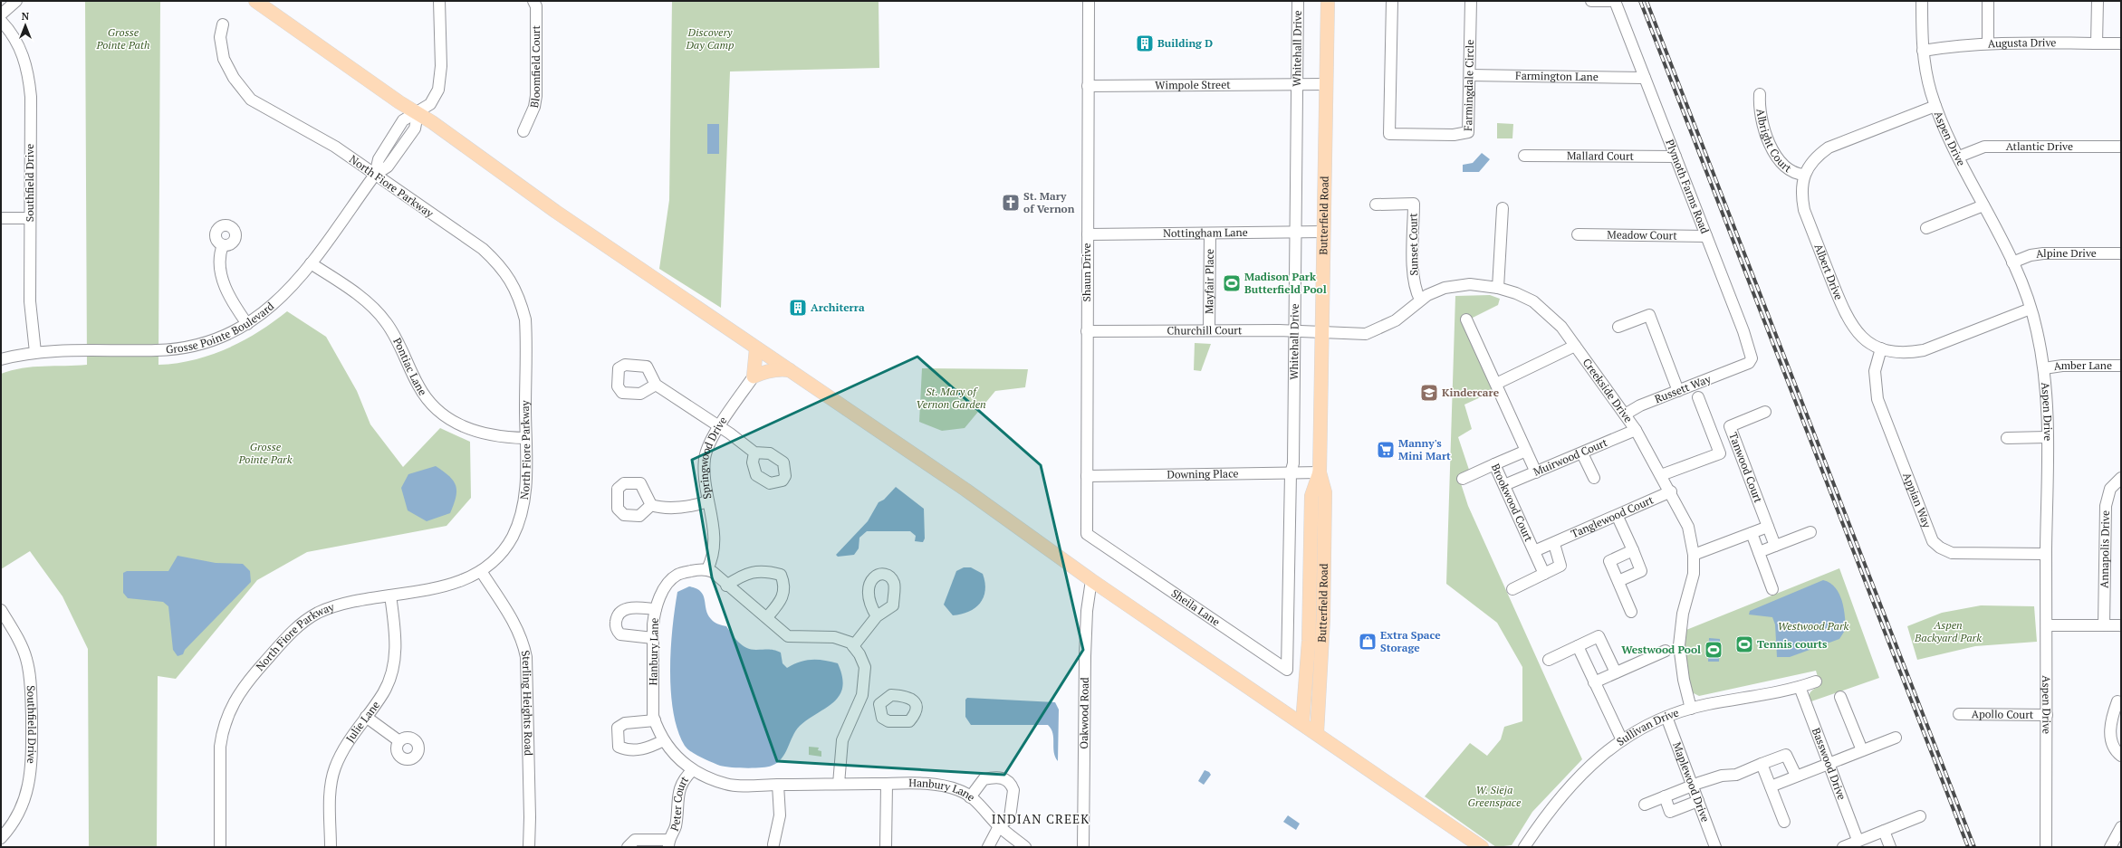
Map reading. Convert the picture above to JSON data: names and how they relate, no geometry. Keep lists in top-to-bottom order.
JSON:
{
  "streets": {
    "main road": ["Butterfield Road"],
    "street": [
      "Augusta Drive",
      "Whitehall Drive",
      "Bloomfield Court",
      "Farmington Lane",
      "Farmingdale Circle",
      "Wimpole Street",
      "Albright Court",
      "Aspen Drive",
      "Atlantic Drive",
      "Mallard Court",
      "Southfield Drive",
      "North Fiore Parkway",
      "Plymoth Farms Road",
      "Nottingham Lane",
      "Meadow Court",
      "Sunset Court",
      "Alpine Drive",
      "Shaun Drive",
      "Albert Drive",
      "Mayfair Place",
      "Grosse Pointe Boulevard",
      "Churchill Court",
      "Pontiac Lane",
      "Amber Lane",
      "Russett Way",
      "Creekside Drive",
      "Muirwood Court",
      "Springwood Drive",
      "Tanwood Court",
      "Downing Place",
      "Appian Way",
      "Brookwood Court",
      "Tanglewood Court",
      "Annapolis Drive",
      "Sheila Lane",
      "Hanbury Lane",
      "Sterling Heights Road",
      "Oakwood Road",
      "Apollo Court",
      "Julie Lane",
      "Sullivan Drive",
      "Basswood Drive",
      "Maplewood Drive",
      "Peter Court"
    ]
  },
  "crossings": [
    ["Augusta Drive", "Aspen Drive"],
    ["Whitehall Drive", "Wimpole Street"],
    ["Whitehall Drive", "Nottingham Lane"],
    ["Whitehall Drive", "Churchill Court"],
    ["Whitehall Drive", "Downing Place"],
    ["Whitehall Drive", "Sheila Lane"],
    ["Farmington Lane", "Farmingdale Circle"],
    ["Farmington Lane", "Plymoth Farms Road"],
    ["Wimpole Street", "Butterfield Road"],
    ["Wimpole Street", "Shaun Drive"],
    ["Albright Court", "Albert Drive"],
    ["Aspen Drive", "Atlantic Drive"],
    ["Aspen Drive", "Alpine Drive"],
    ["Aspen Drive", "Albert Drive"],
    ["Aspen Drive", "Amber Lane"],
    ["Aspen Drive", "Appian Way"],
    ["Aspen Drive", "Apollo Court"],
    ["Mallard Court", "Plymoth Farms Road"],
    ["Southfield Drive", "Grosse Pointe Boulevard"],
    ["North Fiore Parkway", "Grosse Pointe Boulevard"],
    ["North Fiore Parkway", "Pontiac Lane"],
    ["North Fiore Parkway", "Sterling Heights Road"],
    ["North Fiore Parkway", "Julie Lane"],
    ["Plymoth Farms Road", "Meadow Court"],
    ["Plymoth Farms Road", "Russett Way"],
    ["Butterfield Road", "Nottingham Lane"],
    ["Butterfield Road", "Churchill Court"],
    ["Butterfield Road", "Creekside Drive"],
    ["Butterfield Road", "Downing Place"],
    ["Nottingham Lane", "Shaun Drive"],
    ["Nottingham Lane", "Mayfair Place"],
    ["Sunset Court", "Creekside Drive"],
    ["Shaun Drive", "Churchill Court"],
    ["Shaun Drive", "Downing Place"],
    ["Shaun Drive", "Sheila Lane"],
    ["Albert Drive", "Appian Way"],
    ["Mayfair Place", "Churchill Court"],
    ["Grosse Pointe Boulevard", "Pontiac Lane"],
    ["Churchill Court", "Creekside Drive"],
    ["Russett Way", "Creekside Drive"],
    ["Creekside Drive", "Muirwood Court"],
    ["Creekside Drive", "Tanglewood Court"],
    ["Creekside Drive", "Sullivan Drive"],
    ["Muirwood Court", "Brookwood Court"],
    ["Springwood Drive", "Hanbury Lane"],
    ["Brookwood Court", "Tanglewood Court"],
    ["Hanbury Lane", "Peter Court"],
    ["Sullivan Drive", "Basswood Drive"],
    ["Sullivan Drive", "Maplewood Drive"]
  ],
  "districts": ["INDIAN CREEK"],
  "parks": [
    "Grosse Pointe Path",
    "Discovery Day Camp",
    "St. Mary of Vernon Garden",
    "Grosse Pointe Park",
    "Aspen Backyard Park",
    "Westwood Park",
    "W. Sieja Greenspace"
  ],
  "places": {
    "building": ["Building D", "Architerra"],
    "church": ["St. Mary of Vernon"],
    "sports": ["Madison Park Butterfield Pool", "Tennis courts", "Westwood Pool"],
    "school or university": ["Kindercare"],
    "supermarket": ["Manny's Mini Mart"],
    "shop": ["Extra Space Storage"]
  },
  "north": "top"
}
